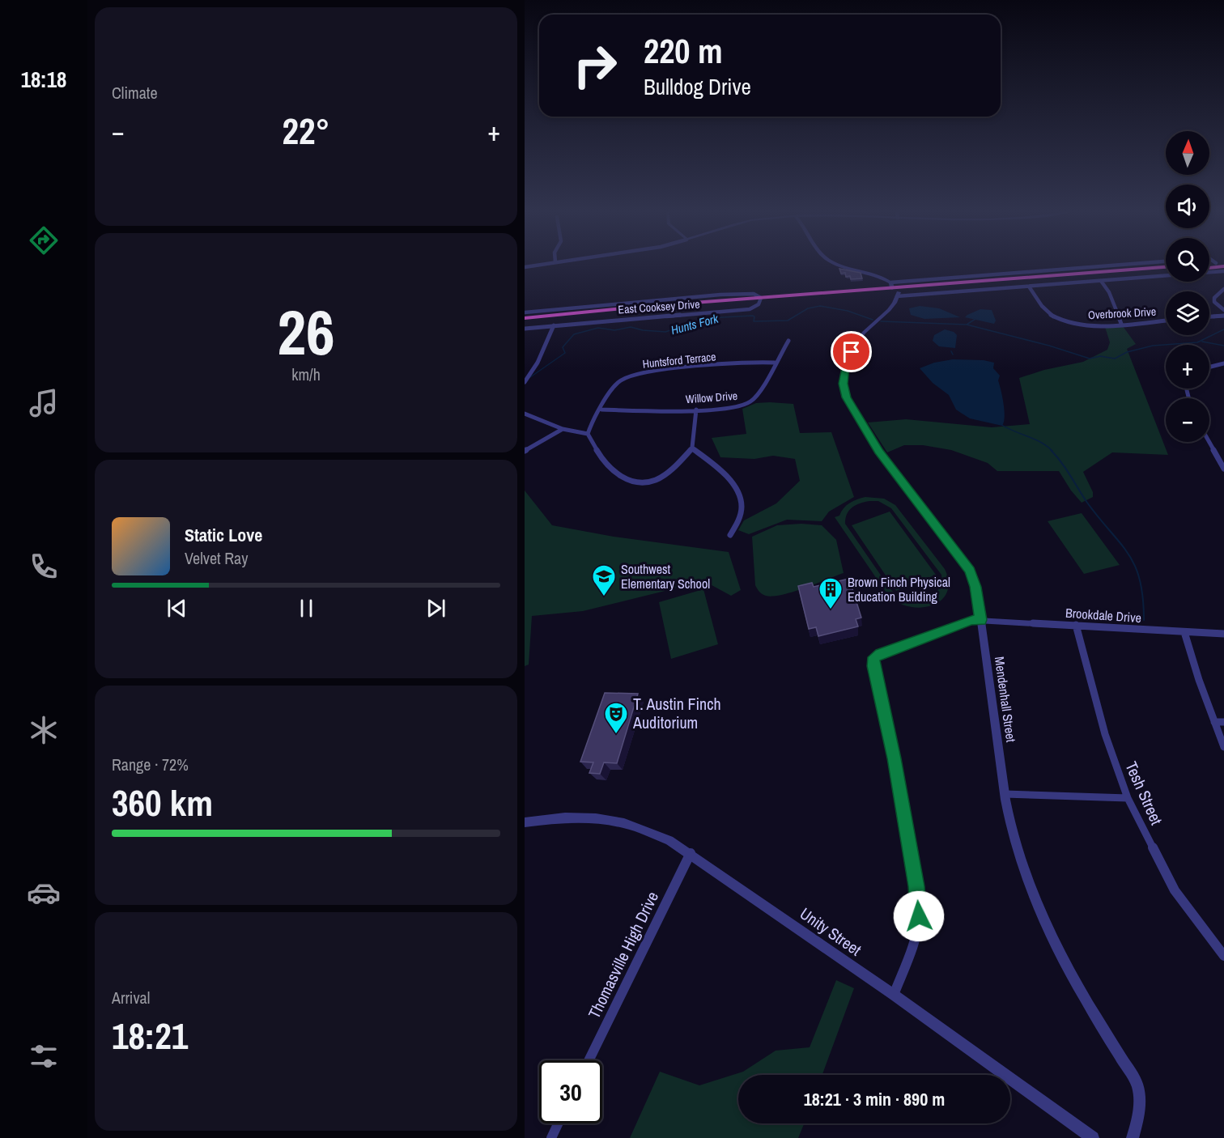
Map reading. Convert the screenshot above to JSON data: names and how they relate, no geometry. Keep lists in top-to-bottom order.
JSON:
{
  "streets": {
    "street": [
      "East Cooksey Drive",
      "Overbrook Drive",
      "Huntsford Terrace",
      "Willow Drive",
      "Brookdale Drive",
      "Mendenhall Street",
      "Tesh Street",
      "Unity Street",
      "Thomasville High Drive"
    ]
  },
  "crossings": [
    ["Huntsford Terrace", "Willow Drive"],
    ["Brookdale Drive", "Mendenhall Street"],
    ["Brookdale Drive", "Tesh Street"],
    ["Brookdale Drive", "Unity Street"],
    ["Unity Street", "Thomasville High Drive"]
  ],
  "water": ["Hunts Fork"],
  "places": {
    "school or university": ["Southwest Elementary School"],
    "building": ["Brown Finch Physical Education Building"],
    "theatre": ["T. Austin Finch Auditorium"]
  },
  "north": "top",
  "page": {
    "tabs": "18:18",
    "tile": [
      "Climate",
      ["26", "km/h"],
      ["Range · 72%", "360 km"],
      ["Arrival", "18:21"]
    ],
    "turn": ["220 m", "Bulldog Drive"],
    "heat": ["−", "22°", "+"],
    "map_buttons": ["+", "−"],
    "song": ["Static Love", "Velvet Ray"],
    "limit": "30",
    "trip": "18:21 · 3 min · 890 m"
  }
}
